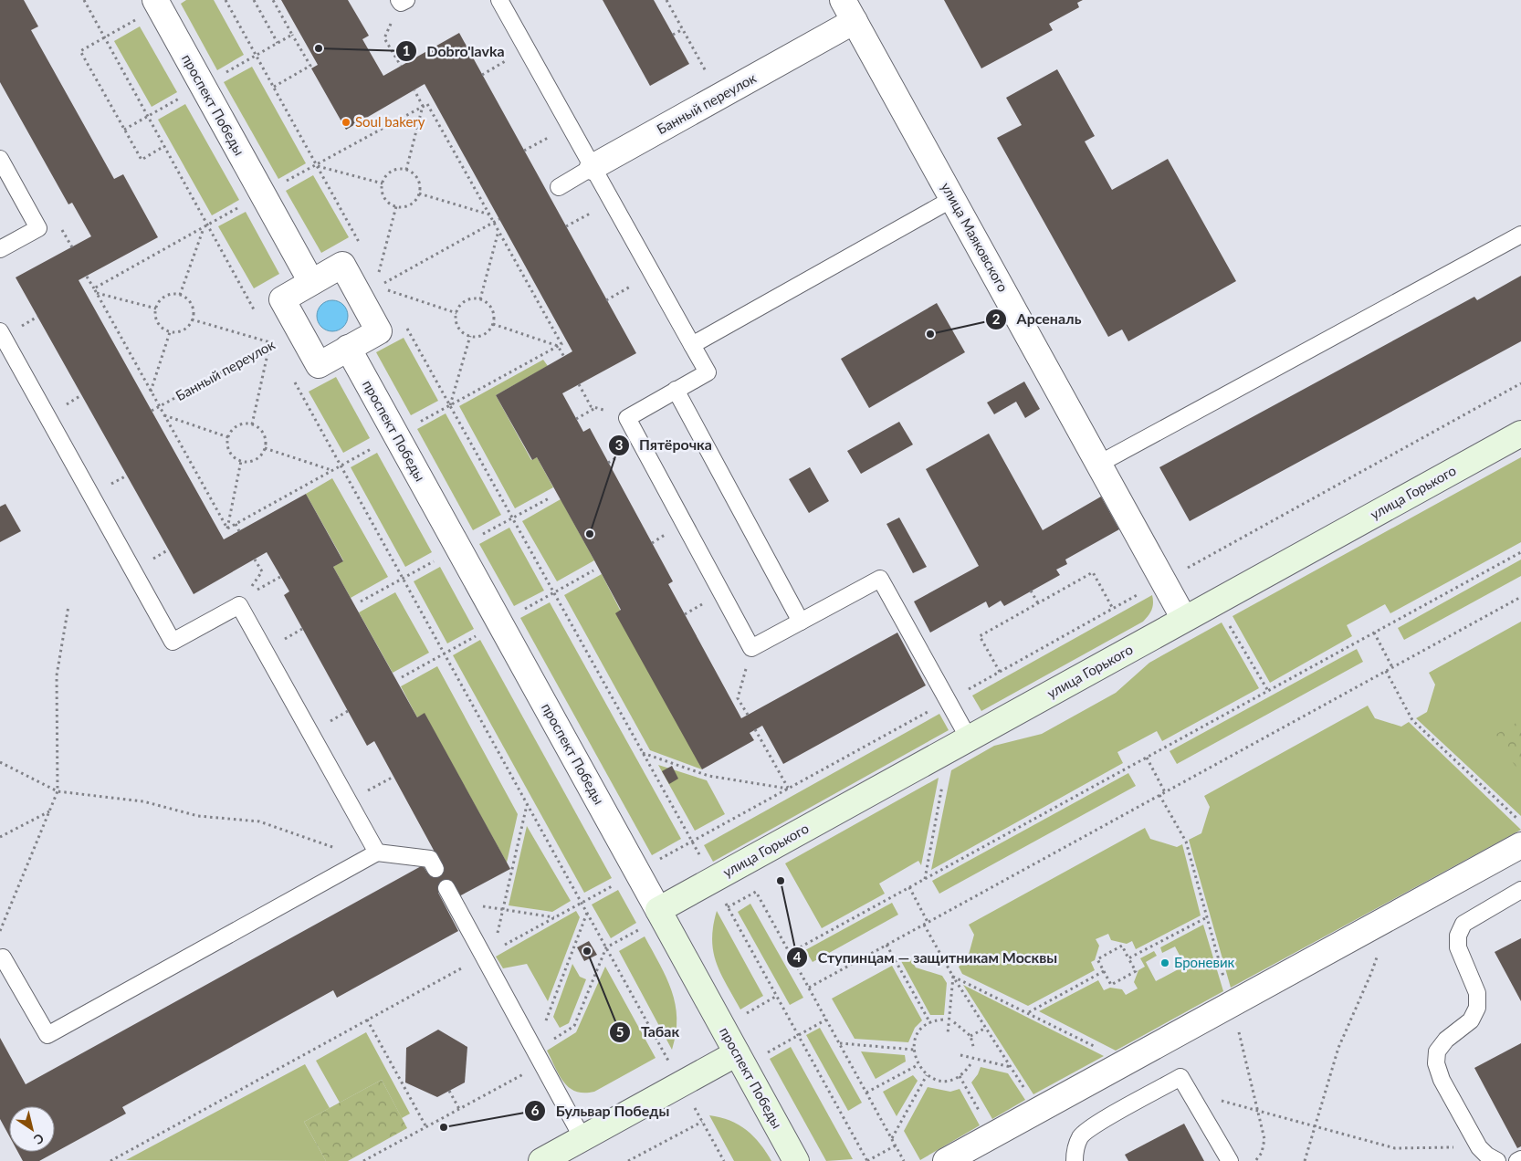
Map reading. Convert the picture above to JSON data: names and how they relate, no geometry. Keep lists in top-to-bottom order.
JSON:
{
  "streets": {
    "main road": ["проспект Победы", "улица Горького"],
    "street": ["Банный переулок", "улица Маяковского"]
  },
  "crossings": [
    ["Банный переулок", "улица Маяковского"],
    ["проспект Победы", "улица Горького"],
    ["улица Маяковского", "улица Горького"]
  ],
  "places": [
    "Dobro'lavka",
    "Soul bakery",
    "Арсеналь",
    "Пятёрочка",
    "Ступинцам — защитникам Москвы",
    "Табак",
    "Броневик",
    "Бульвар Победы"
  ],
  "north": "bottom right"
}
